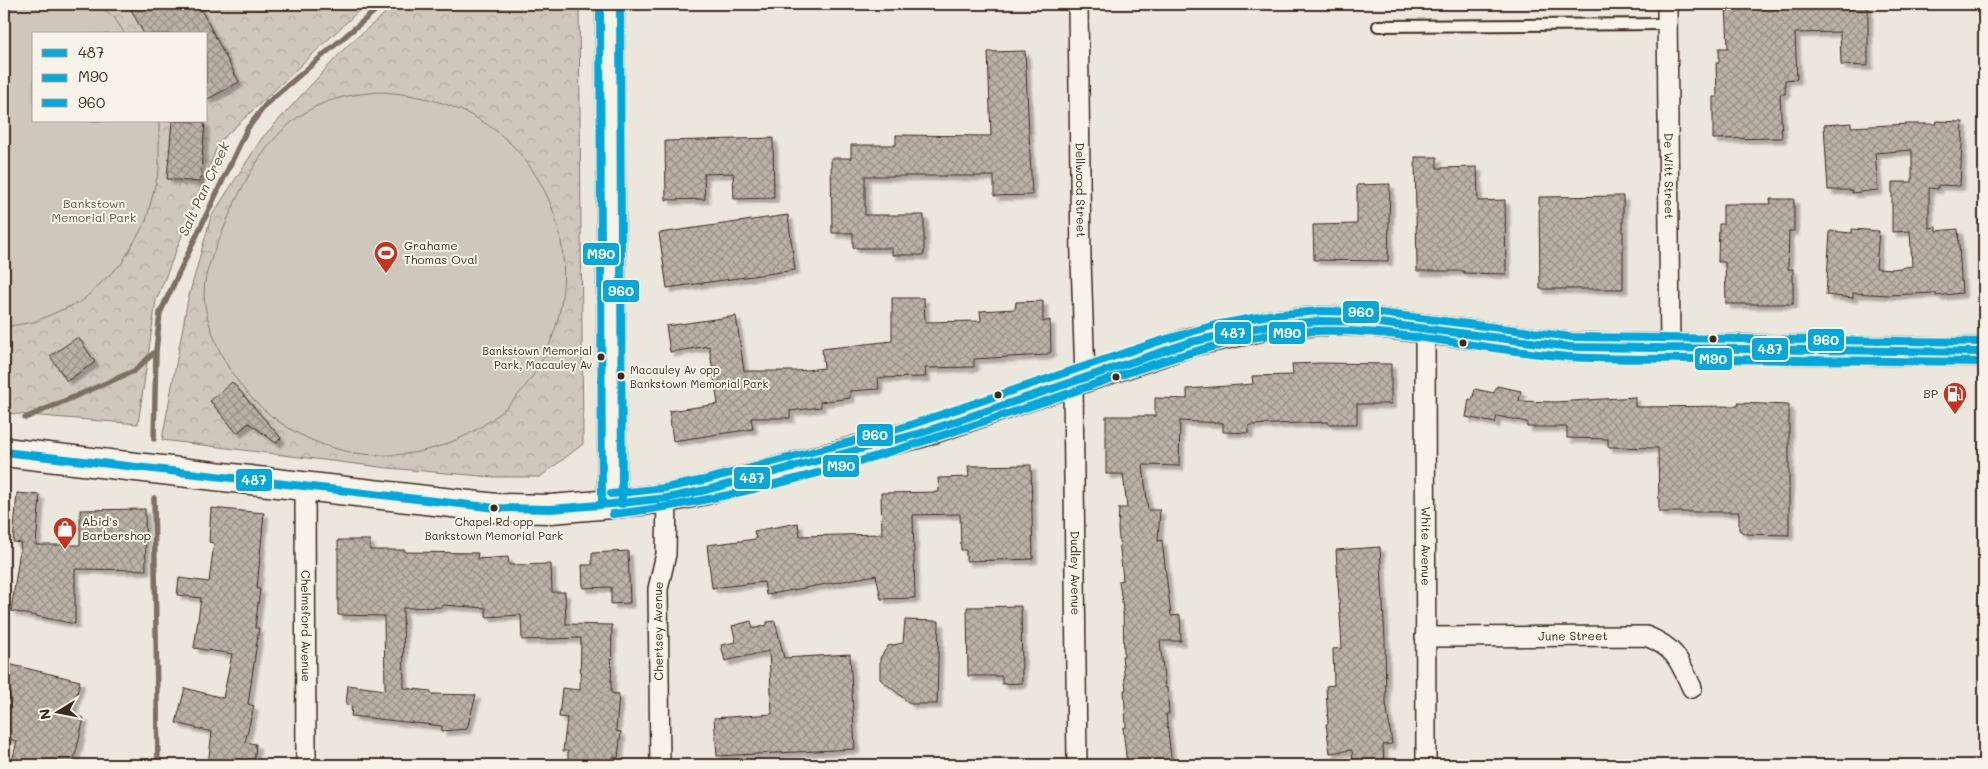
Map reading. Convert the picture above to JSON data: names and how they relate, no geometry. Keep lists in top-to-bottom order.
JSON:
{
  "streets": {
    "street": [
      "De Witt Street",
      "Dellwood Street",
      "White Avenue",
      "Dudley Avenue",
      "Chelmsford Avenue",
      "Chertsey Avenue",
      "June Street"
    ]
  },
  "crossings": [
    ["Dellwood Street", "Dudley Avenue"],
    ["White Avenue", "June Street"]
  ],
  "water": ["Salt Pan Creek"],
  "parks": ["Bankstown Memorial Park"],
  "places": {
    "sports": ["Grahame Thomas Oval"],
    "other": ["Bankstown Memorial Park, Macauley Av", "Macauley Av opp Bankstown Memorial Park", "Chapel Rd opp Bankstown Memorial Park"],
    "fuel station": ["BP"],
    "shop": ["Abid's Barbershop"]
  },
  "lines": ["transit line M90", "transit line 960", "transit line 487"],
  "legend": ["487", "M90", "960"],
  "north": "left"
}
